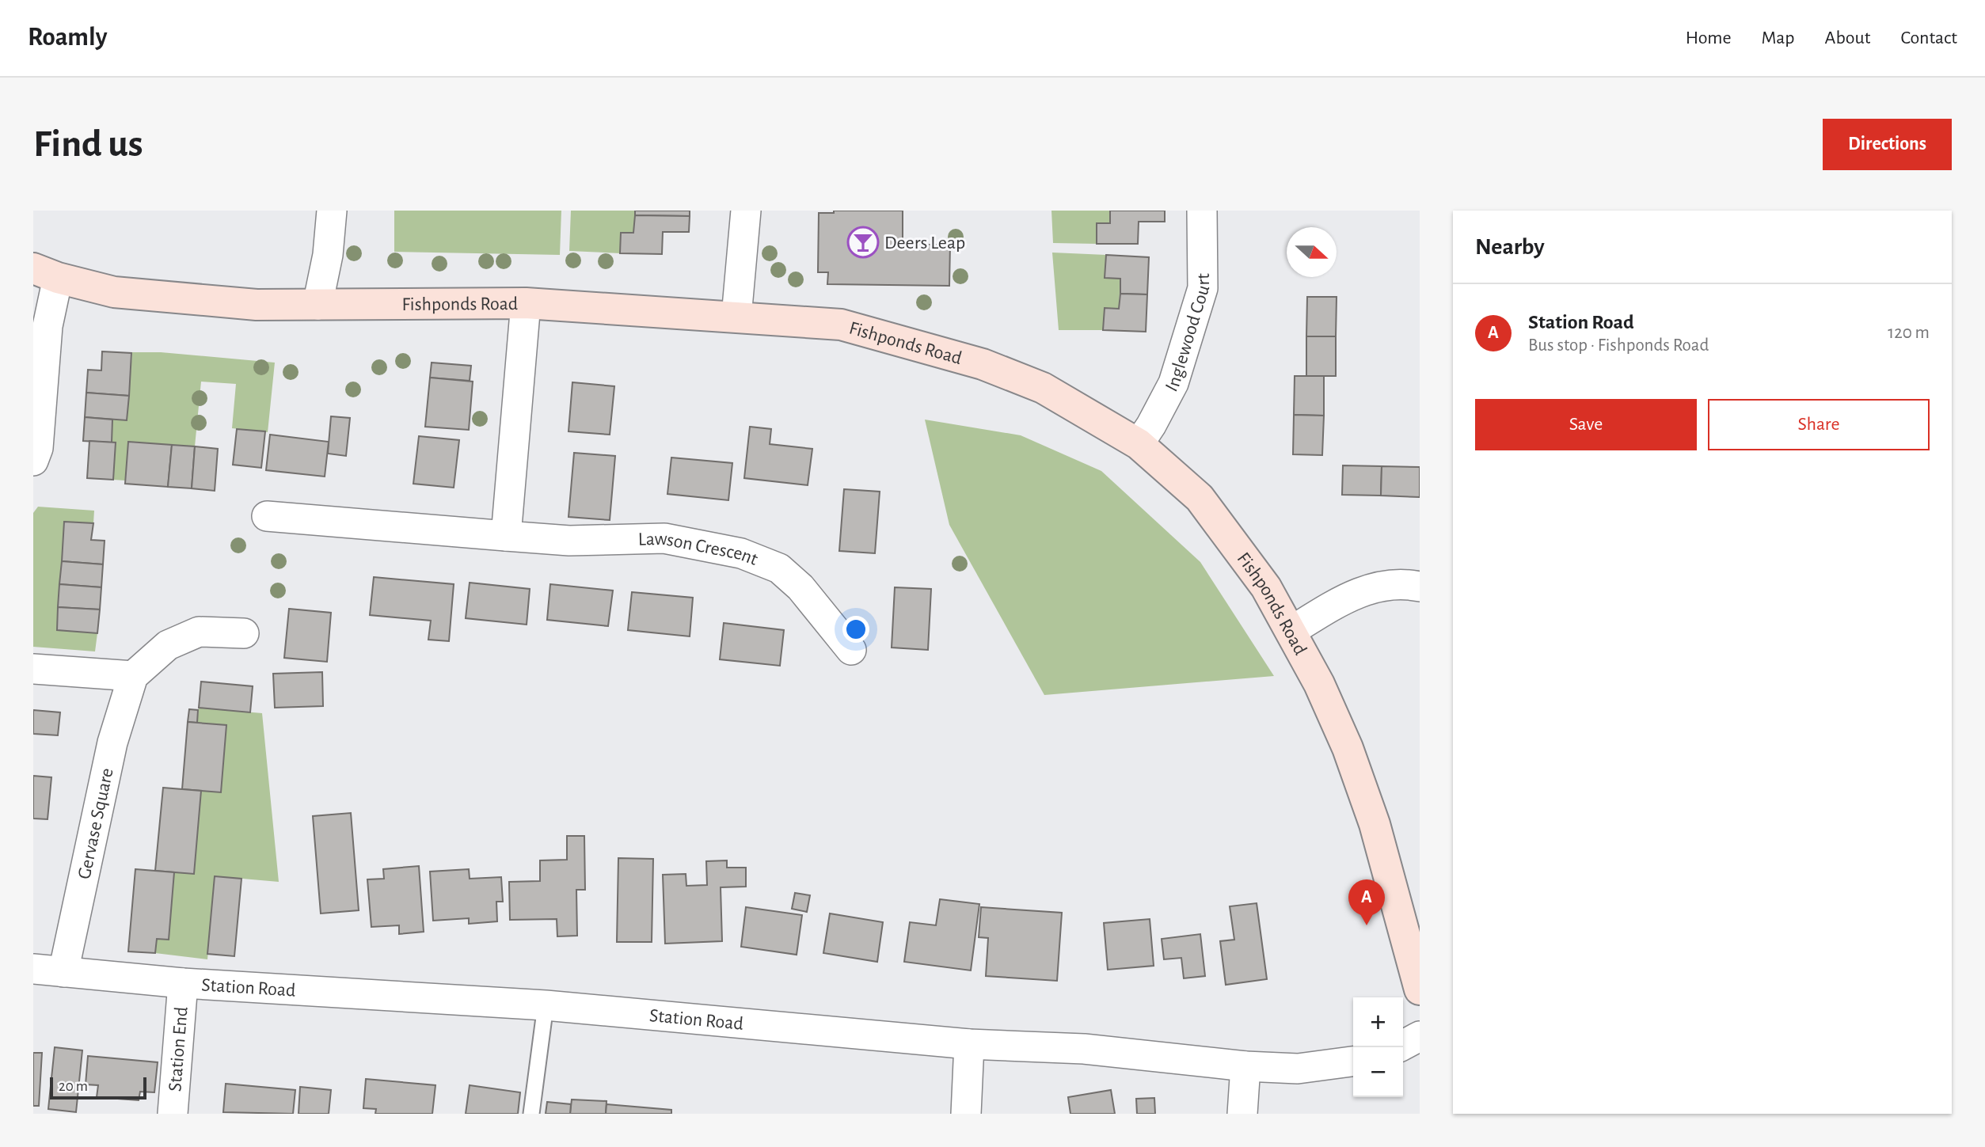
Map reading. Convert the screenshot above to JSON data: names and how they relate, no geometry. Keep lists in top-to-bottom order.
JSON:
{
  "streets": {
    "street": [
      "Fishponds Road",
      "Inglewood Court",
      "Lawson Crescent",
      "Gervase Square",
      "Station Road",
      "Station End"
    ]
  },
  "crossings": [
    ["Fishponds Road", "Inglewood Court"],
    ["Gervase Square", "Station Road"],
    ["Station Road", "Station End"]
  ],
  "places": {
    "bar": ["Deers Leap"]
  },
  "scale_bar": "20 m",
  "north": "right",
  "page": {
    "header": "Roamly",
    "nav": [
      "Home",
      "Map",
      "About",
      "Contact"
    ],
    "buttons": [
      "Directions",
      ["Save", "Share"]
    ],
    "title": "Find us",
    "heading": "Nearby",
    "list": [
      {
        "mark": "A",
        "name": "Station Road",
        "note": "Bus stop · Fishponds Road",
        "value": "120 m"
      }
    ],
    "pins": "A",
    "map_buttons": ["+", "−"],
    "scale": "20 m"
  }
}
